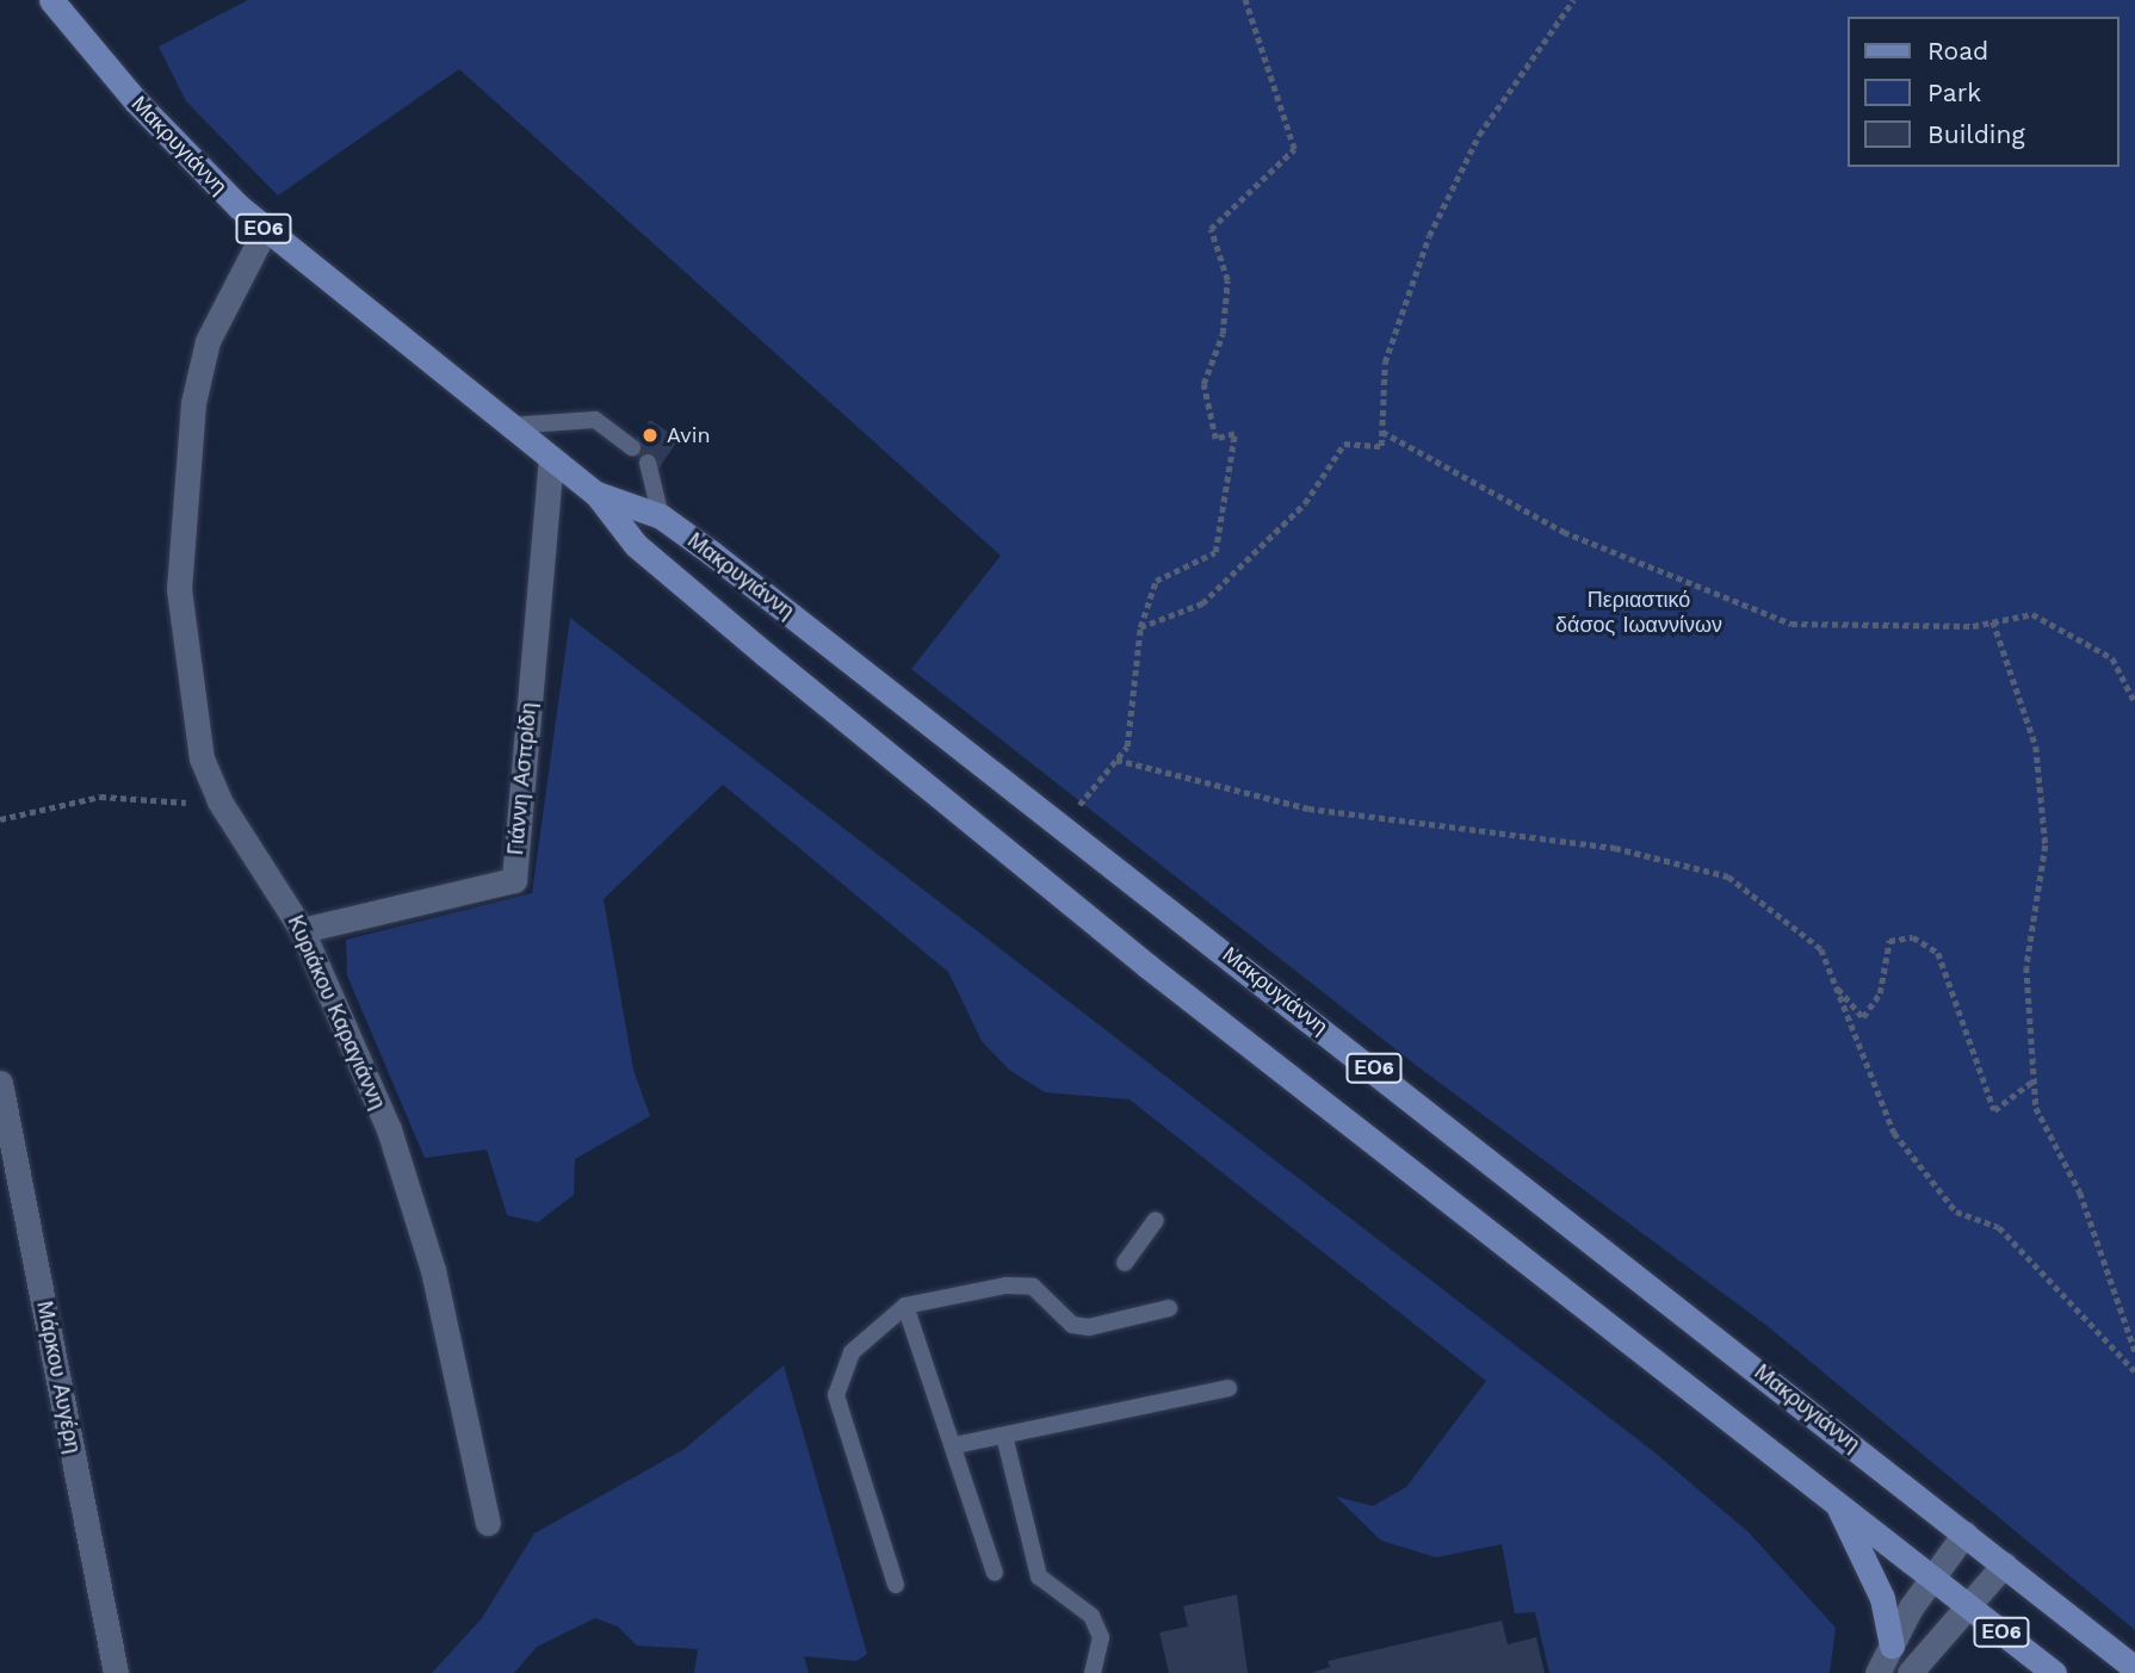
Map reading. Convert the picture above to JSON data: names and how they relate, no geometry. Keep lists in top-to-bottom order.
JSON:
{
  "streets": {
    "main road": ["Μακρυγιάννη", "ΕΟ6"],
    "street": ["Γιάννη Ασπρίδη", "Κυριάκου Καραγιάννη", "Μάρκου Αυγέρη"]
  },
  "crossings": [
    ["Μακρυγιάννη", "Γιάννη Ασπρίδη"],
    ["Μακρυγιάννη", "Κυριάκου Καραγιάννη"],
    ["Γιάννη Ασπρίδη", "Κυριάκου Καραγιάννη"]
  ],
  "parks": ["Περιαστικό δάσος Ιωαννίνων"],
  "places": ["Avin"],
  "legend": ["Road", "Park", "Building"]
}
